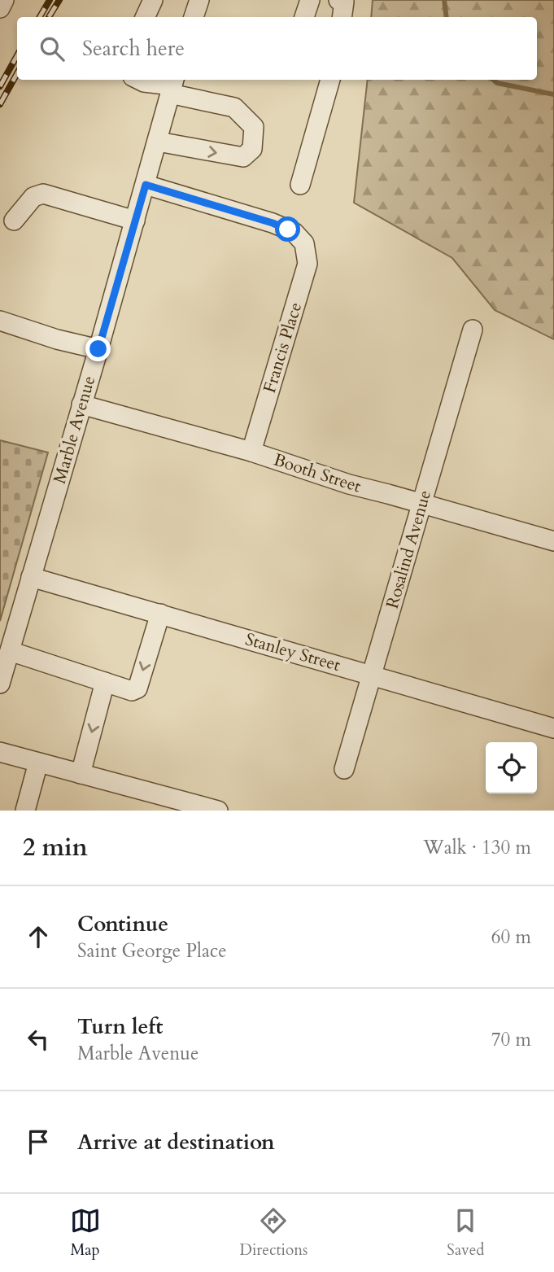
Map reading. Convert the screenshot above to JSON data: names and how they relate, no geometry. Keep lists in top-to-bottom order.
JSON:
{
  "streets": {
    "street": [
      "Francis Place",
      "Marble Avenue",
      "Booth Street",
      "Rosalind Avenue",
      "Stanley Street"
    ]
  },
  "crossings": [
    ["Francis Place", "Marble Avenue"],
    ["Francis Place", "Booth Street"],
    ["Marble Avenue", "Booth Street"],
    ["Marble Avenue", "Stanley Street"],
    ["Booth Street", "Rosalind Avenue"],
    ["Rosalind Avenue", "Stanley Street"]
  ],
  "page": {
    "search": "Search here",
    "heading": ["2 min", "Walk · 130 m"],
    "list": [
      ["Continue", "Saint George Place", "60 m"],
      ["Turn left", "Marble Avenue", "70 m"],
      "Arrive at destination"
    ],
    "nav": ["Map", "Directions", "Saved"]
  }
}
